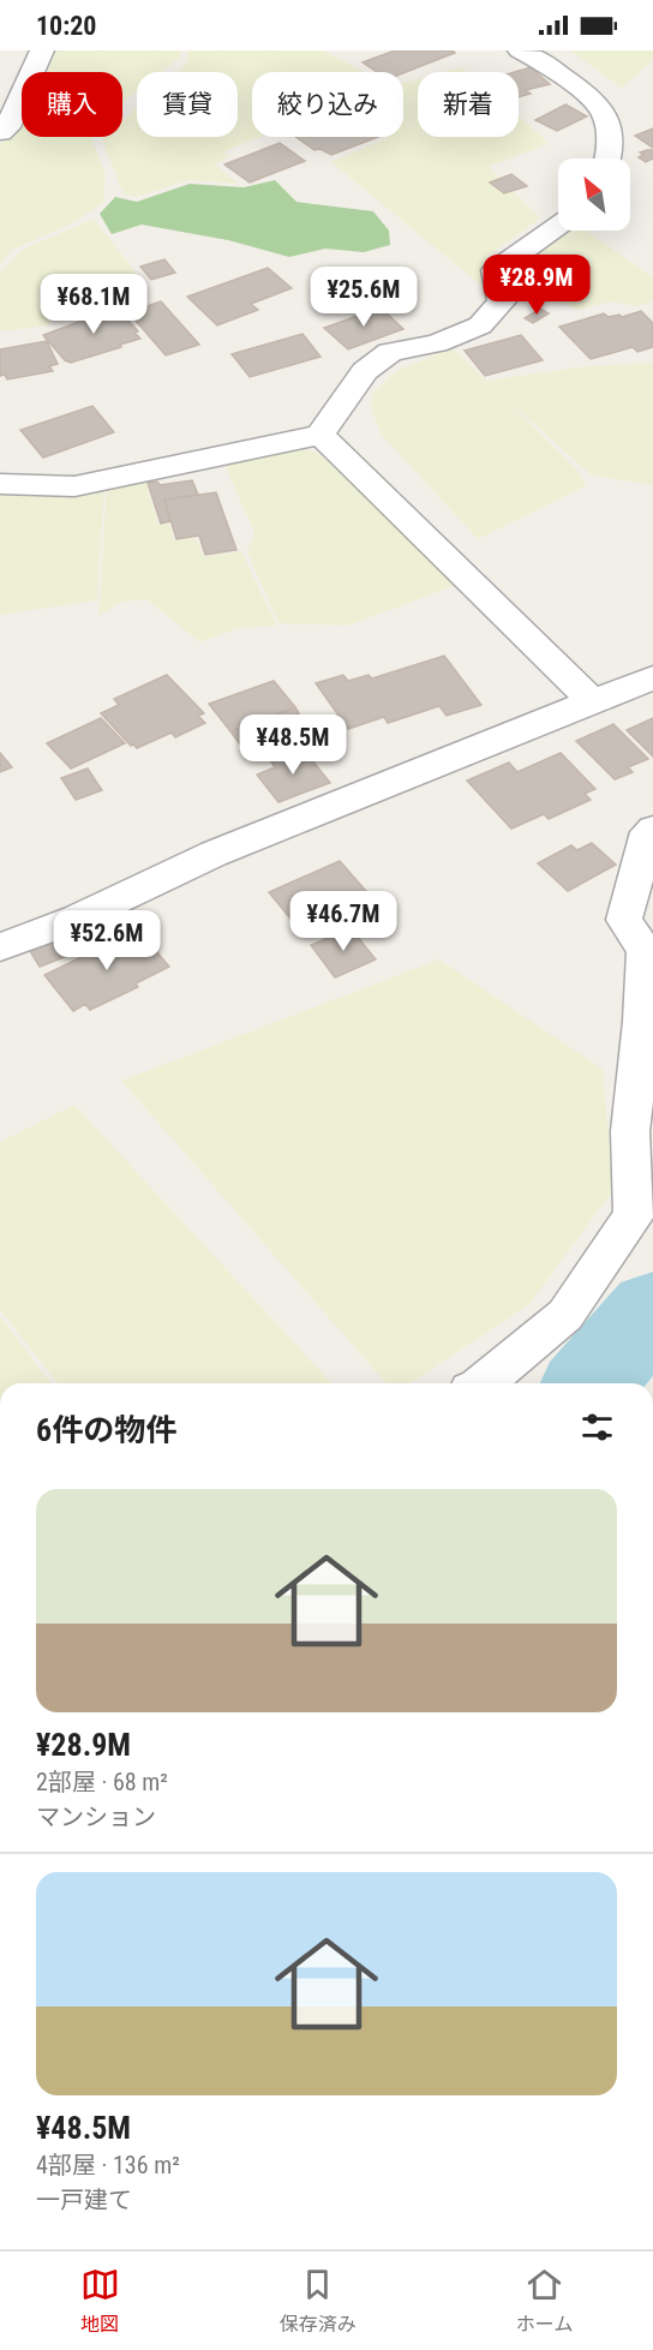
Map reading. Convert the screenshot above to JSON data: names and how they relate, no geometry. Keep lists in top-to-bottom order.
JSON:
{
  "north": "top left",
  "page": {
    "status": "10:20",
    "chip": [
      "購入",
      "賃貸",
      "絞り込み",
      "新着"
    ],
    "price": [
      "¥28.9M",
      "¥25.6M",
      "¥68.1M",
      "¥48.5M",
      "¥46.7M",
      "¥52.6M"
    ],
    "heading": "6件の物件",
    "list": [
      {
        "name": "¥28.9M",
        "note": "2部屋 · 68 m² · マンション"
      },
      {
        "name": "¥48.5M",
        "note": "4部屋 · 136 m² · 一戸建て"
      }
    ],
    "tabs": ["地図", "保存済み", "ホーム"]
  }
}
